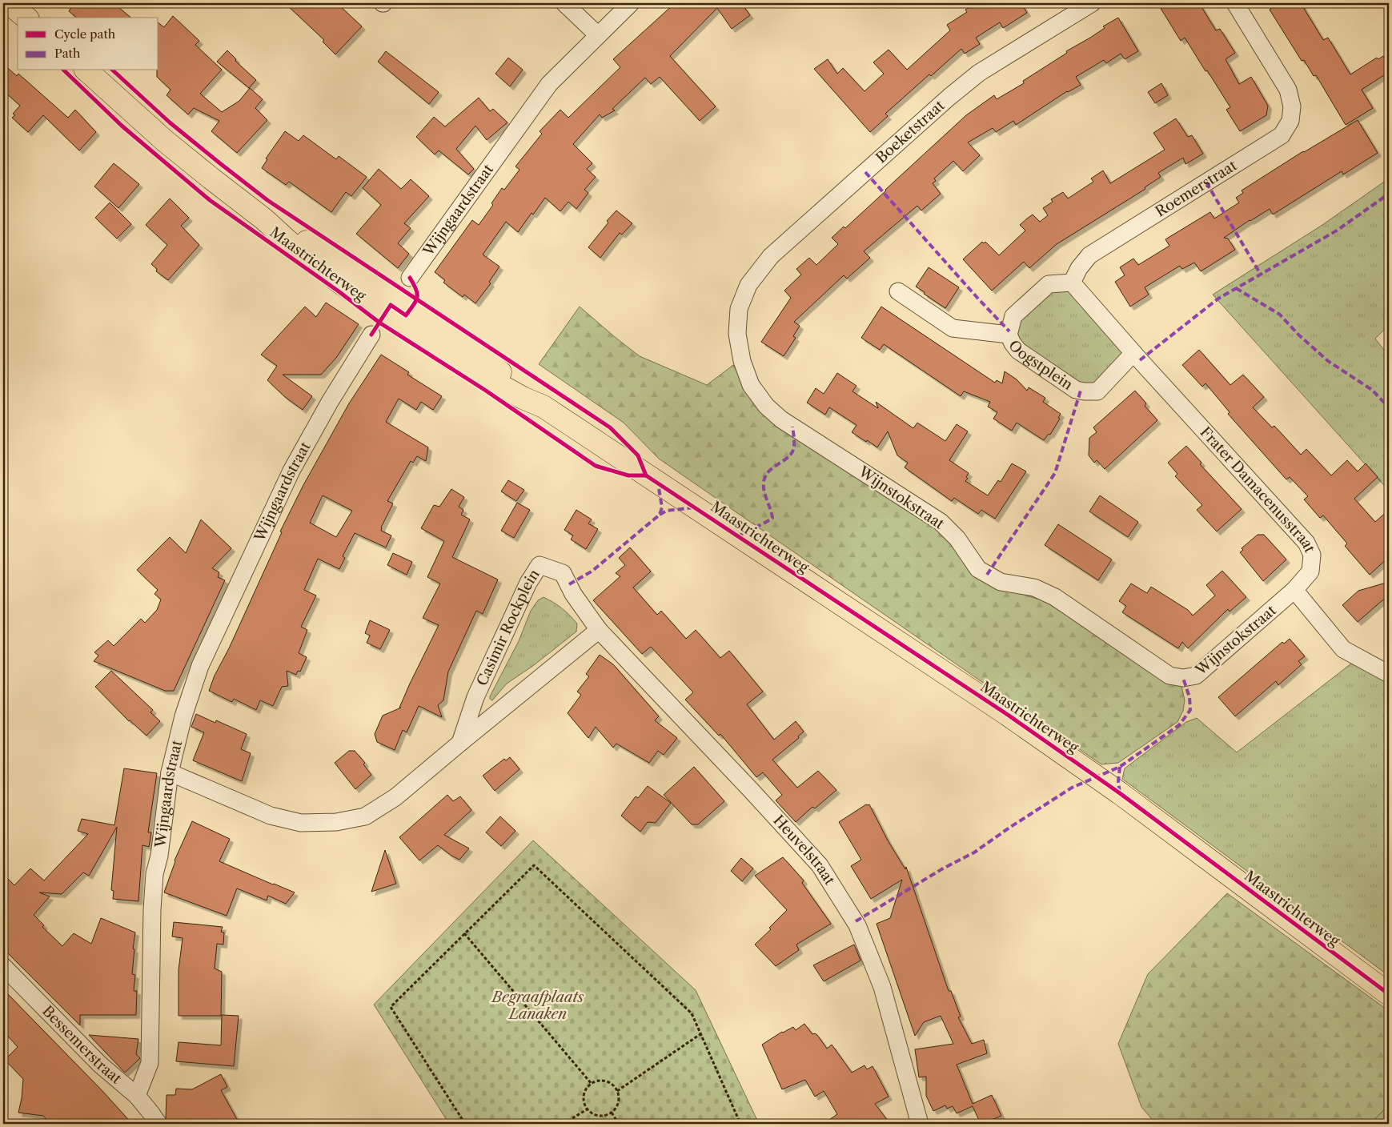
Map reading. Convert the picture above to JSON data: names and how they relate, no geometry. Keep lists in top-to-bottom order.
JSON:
{
  "streets": {
    "main road": ["Maastrichterweg"],
    "street": [
      "Boeketstraat",
      "Roemerstraat",
      "Wijngaardstraat",
      "Oogstplein",
      "Frater Damacenusstraat",
      "Wijnstokstraat",
      "Casimir Rockplein",
      "Heuvelstraat",
      "Bessemerstraat"
    ]
  },
  "crossings": [
    ["Boeketstraat", "Wijnstokstraat"],
    ["Roemerstraat", "Oogstplein"],
    ["Wijngaardstraat", "Bessemerstraat"],
    ["Oogstplein", "Frater Damacenusstraat"],
    ["Frater Damacenusstraat", "Wijnstokstraat"],
    ["Casimir Rockplein", "Heuvelstraat"]
  ],
  "parks": ["Begraafplaats Lanaken"],
  "legend": ["Cycle path", "Path"]
}
